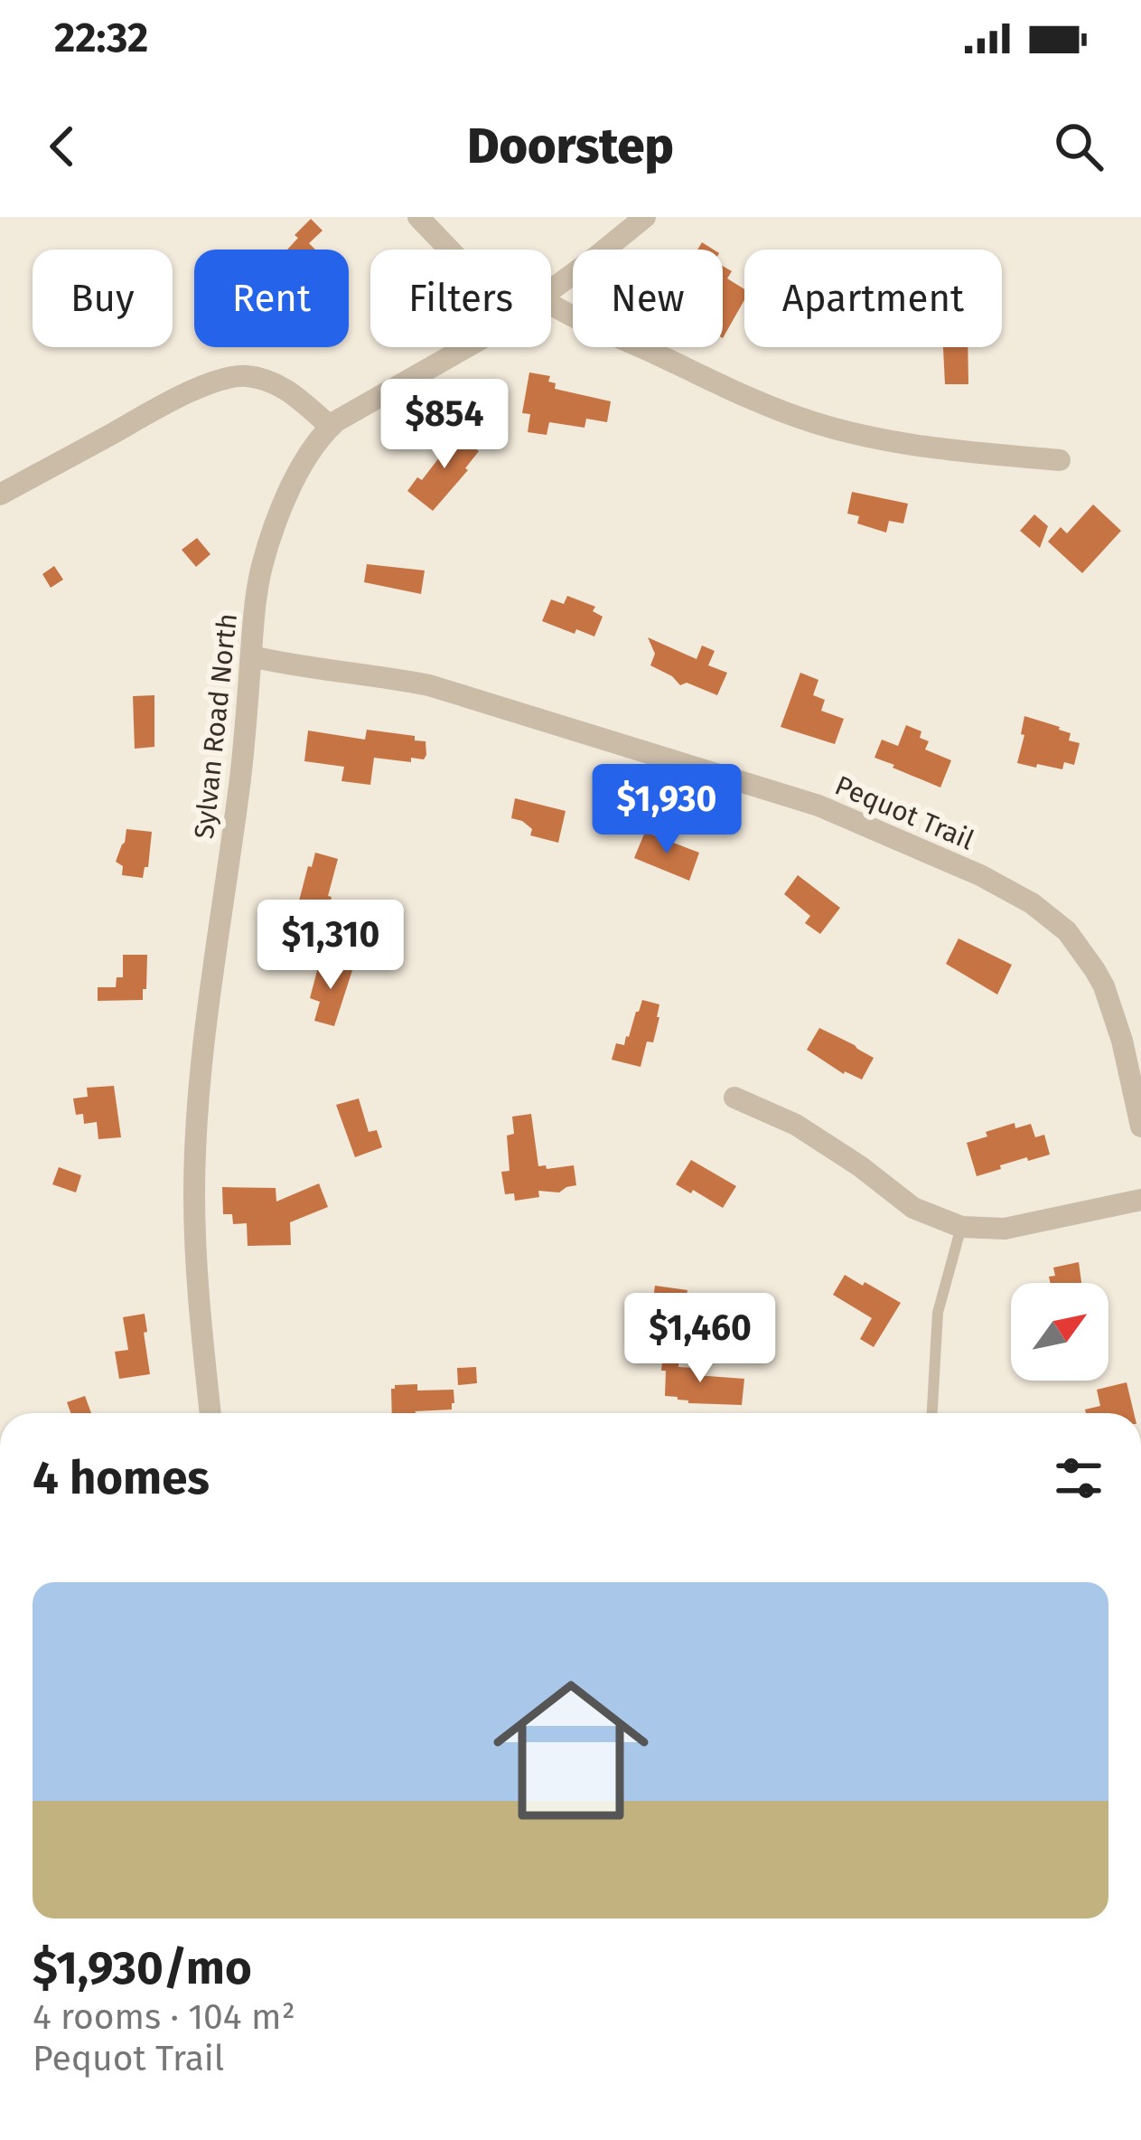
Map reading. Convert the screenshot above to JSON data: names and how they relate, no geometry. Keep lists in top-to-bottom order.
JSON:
{
  "streets": {
    "street": ["Sylvan Road North", "Pequot Trail"]
  },
  "crossings": [
    ["Sylvan Road North", "Pequot Trail"]
  ],
  "north": "top right",
  "page": {
    "status": "22:32",
    "header": "Doorstep",
    "chip": [
      "Buy",
      "Rent",
      "Filters",
      "New",
      "Apartment"
    ],
    "price": [
      "$854",
      "$1,930",
      "$1,310",
      "$1,460"
    ],
    "heading": "4 homes",
    "list": [
      {
        "name": "$1,930/mo",
        "note": "4 rooms · 104 m² · Pequot Trail"
      }
    ]
  }
}
